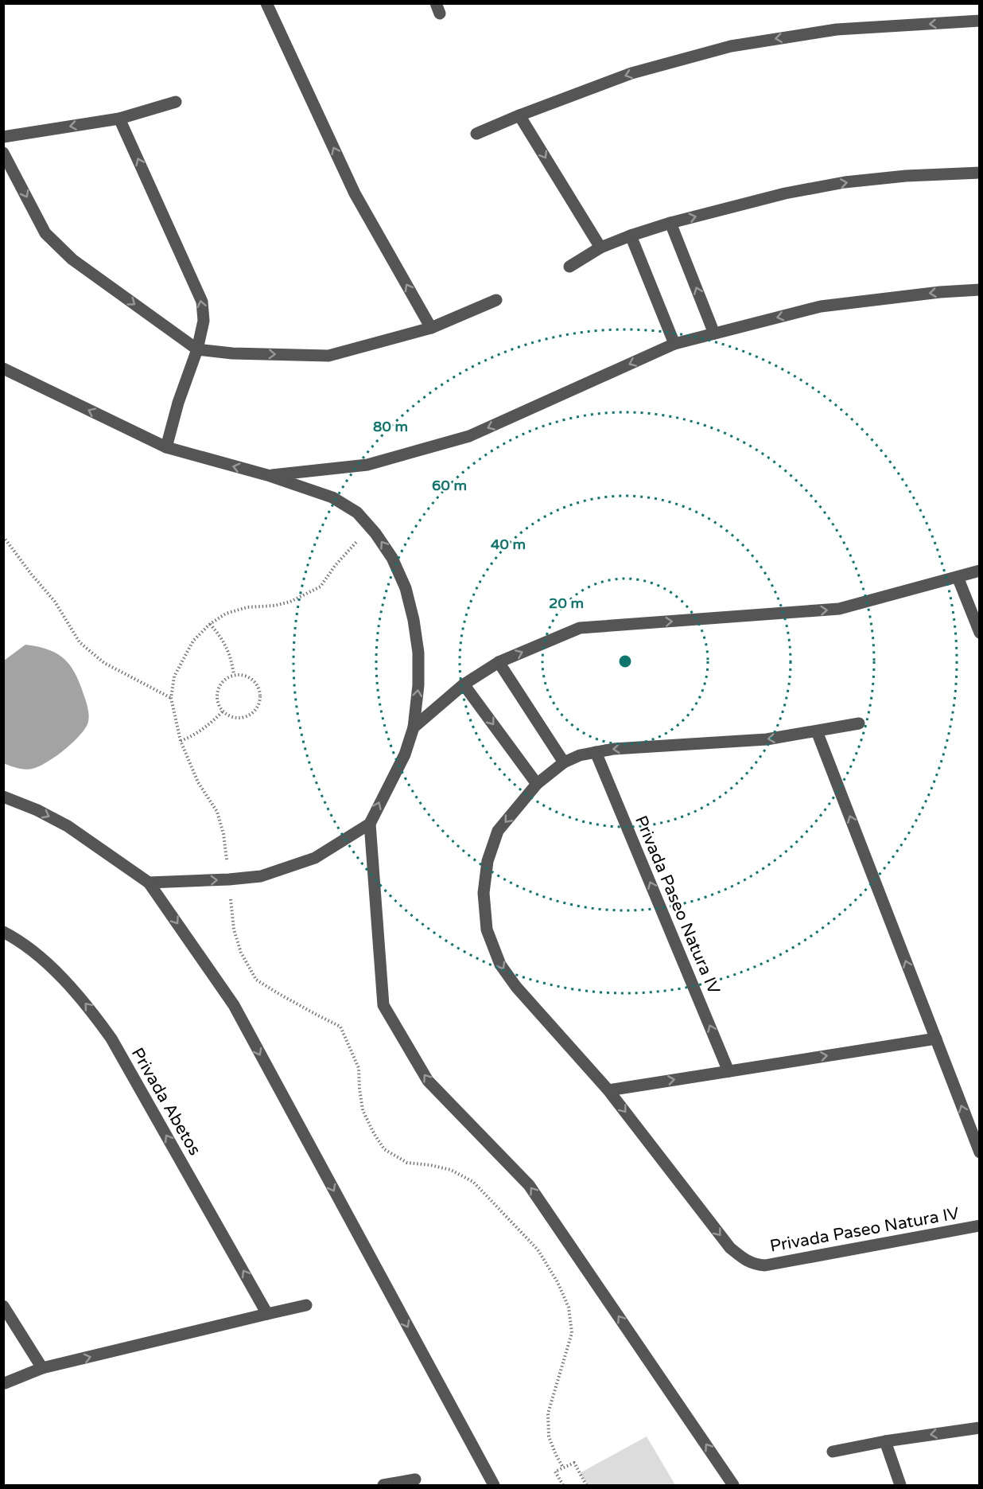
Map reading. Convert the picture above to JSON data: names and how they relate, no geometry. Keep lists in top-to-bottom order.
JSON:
{
  "streets": {
    "street": ["Privada Paseo Natura IV", "Privada Abetos"]
  },
  "one_way": ["Privada Abetos"],
  "rings": [
    "80 m",
    "60 m",
    "40 m",
    "20 m"
  ]
}
